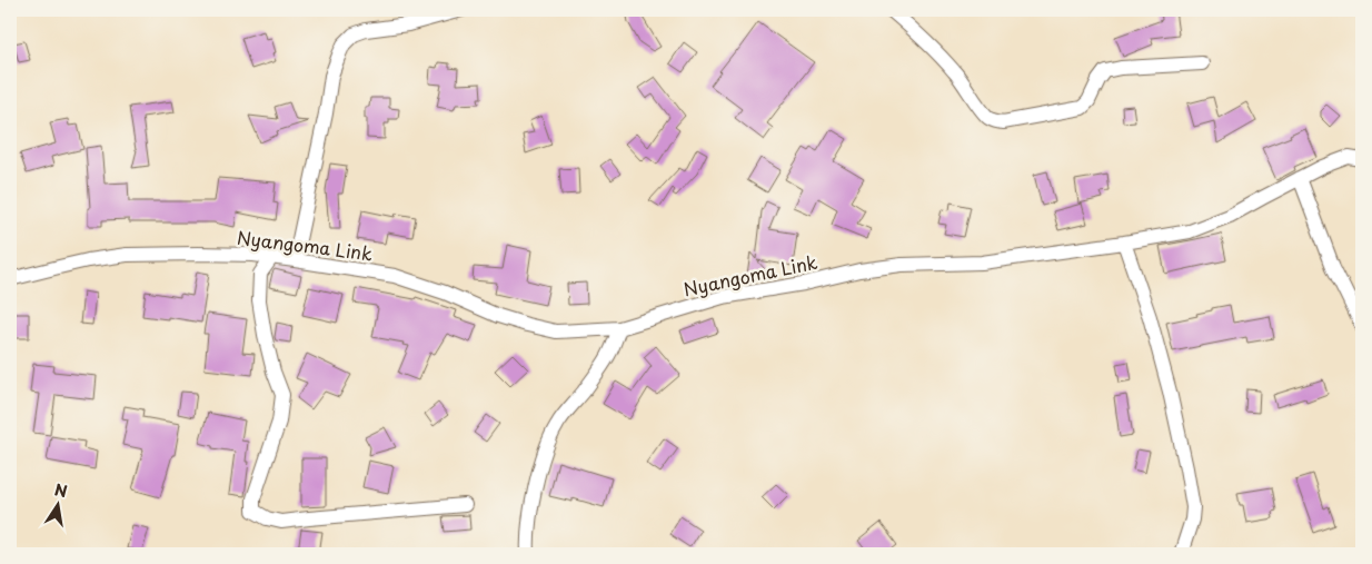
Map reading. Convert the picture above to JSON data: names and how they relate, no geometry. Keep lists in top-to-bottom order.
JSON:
{
  "streets": {
    "street": ["Nyangoma Link"]
  },
  "north": "top"
}
